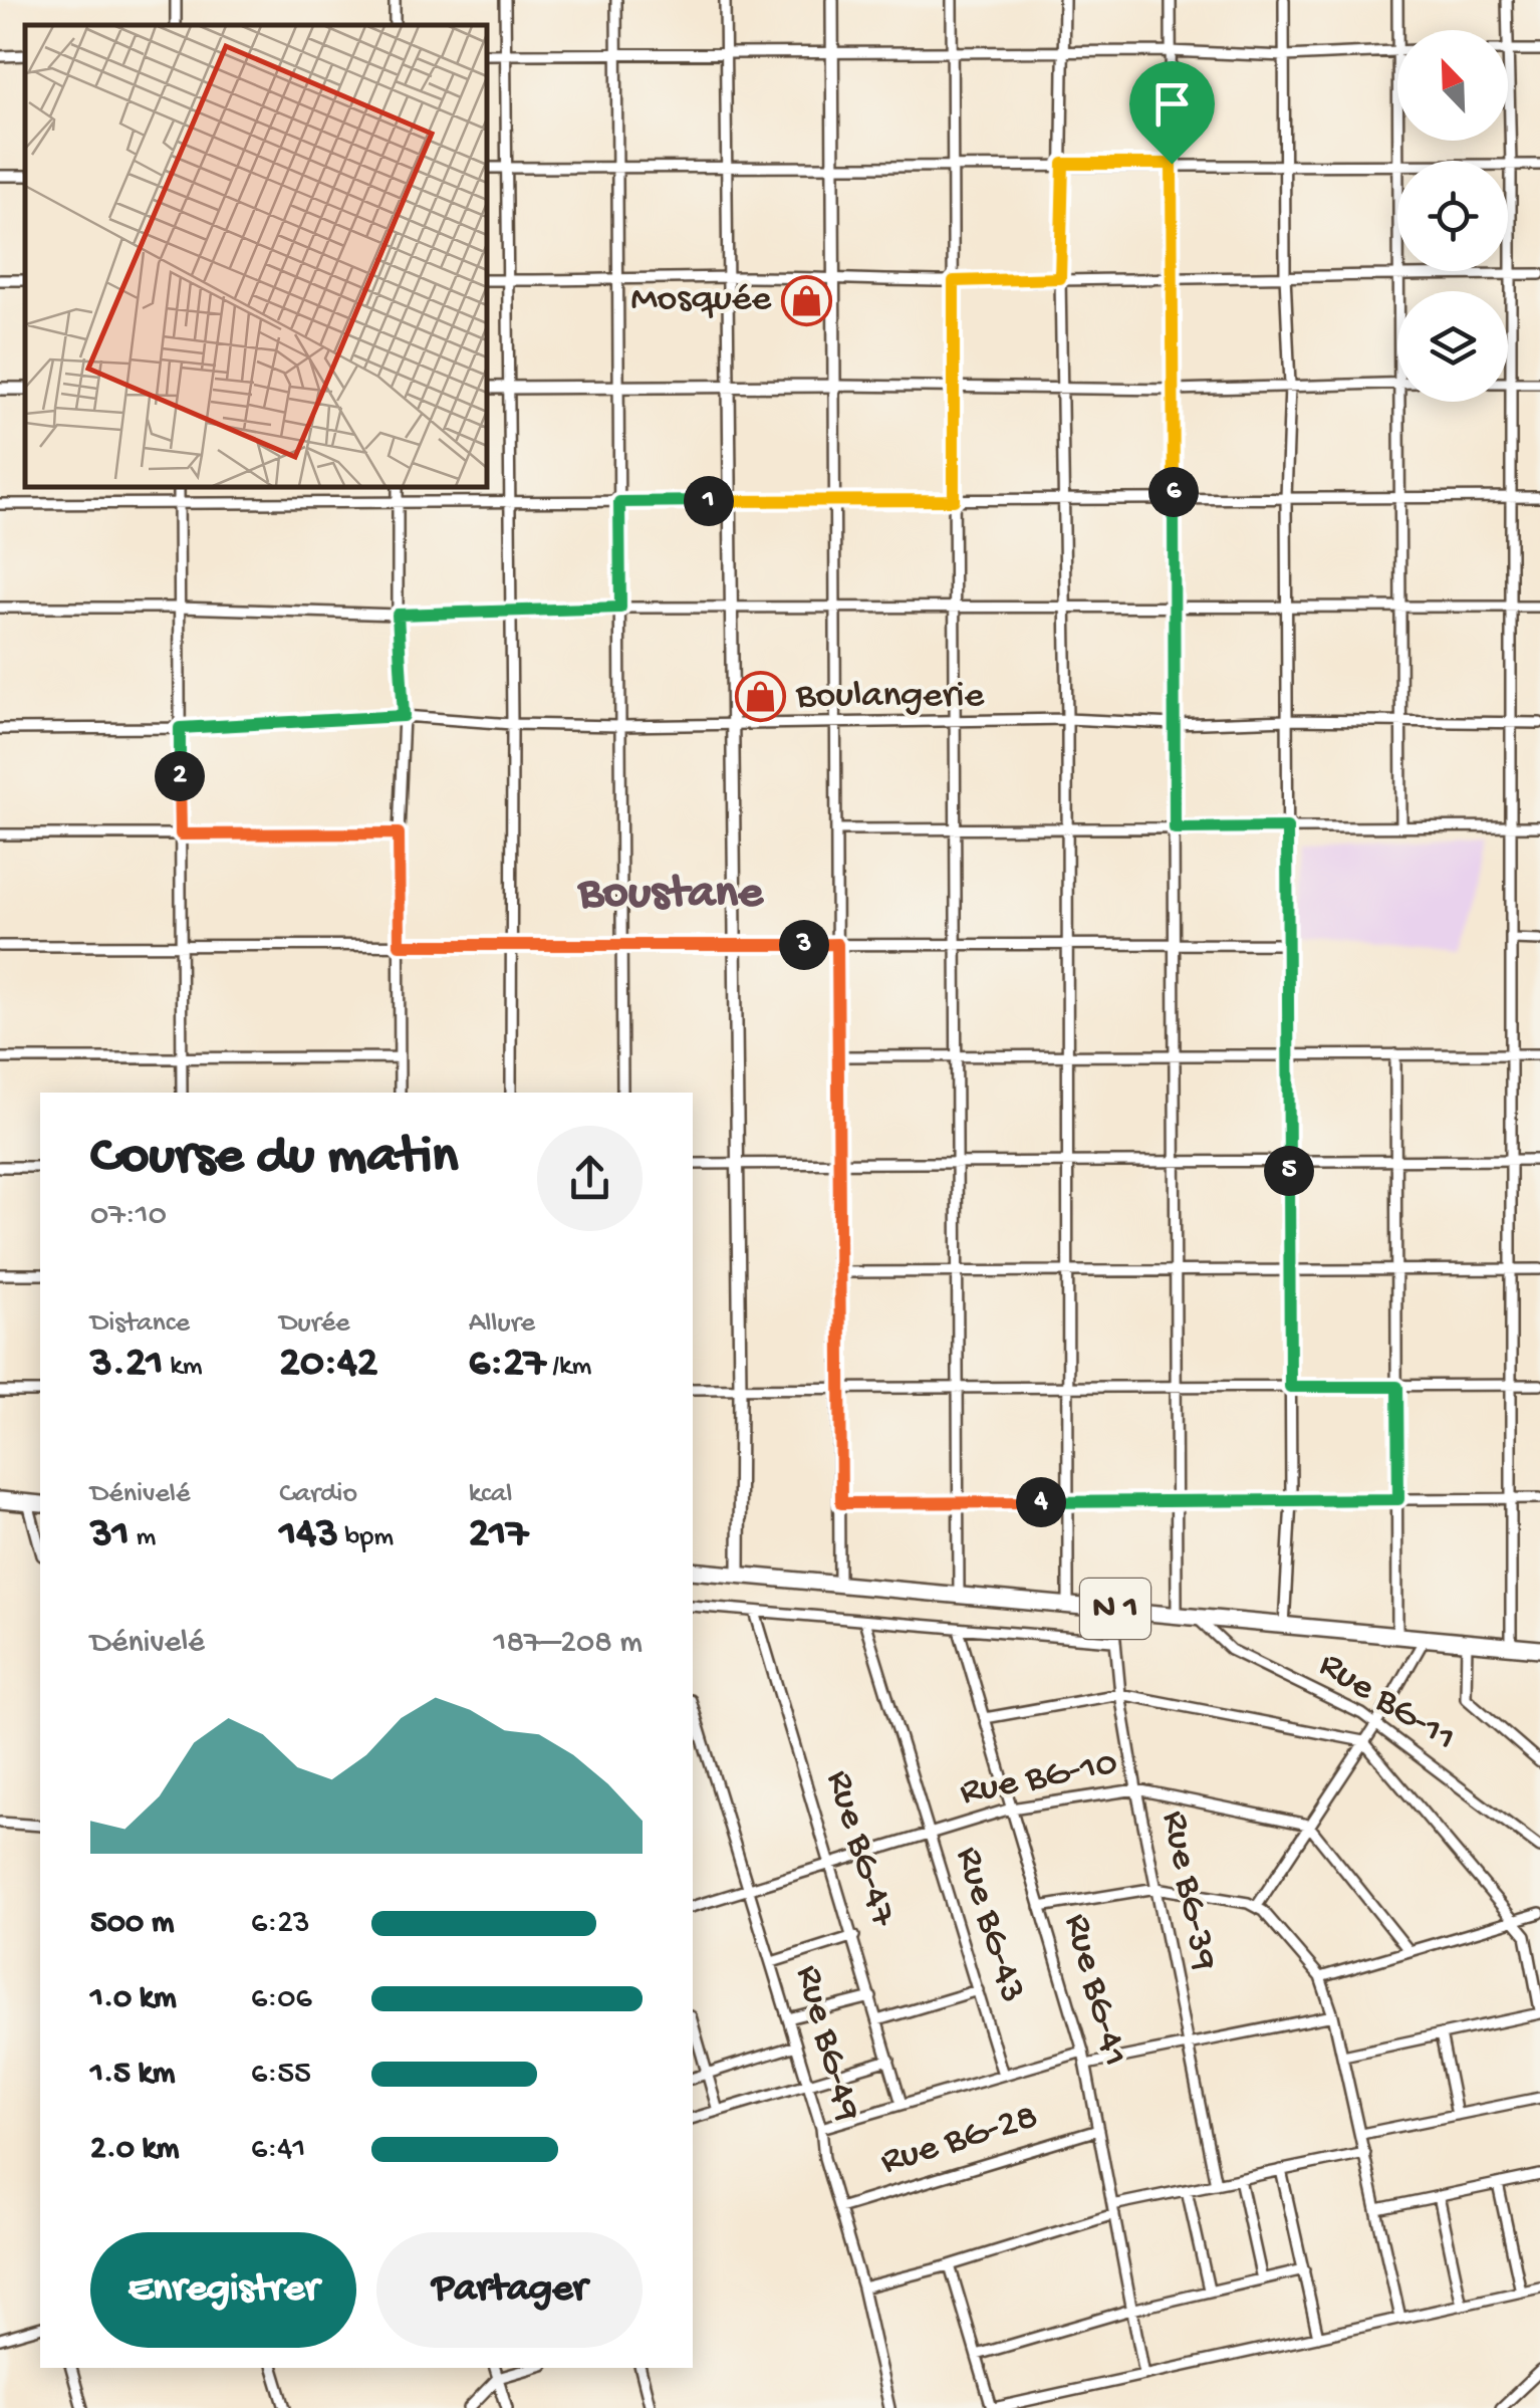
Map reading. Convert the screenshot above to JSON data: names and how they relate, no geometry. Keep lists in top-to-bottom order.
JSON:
{
  "streets": {
    "highway": ["N 1"],
    "street": [
      "Rue BG-11",
      "Rue BG-10",
      "Rue BG-47",
      "Rue BG-39",
      "Rue BG-43",
      "Rue BG-41",
      "Rue BG-49",
      "Rue BG-28"
    ]
  },
  "crossings": [
    ["N 1", "Rue BG-11"],
    ["N 1", "Rue BG-39"],
    ["Rue BG-10", "Rue BG-47"],
    ["Rue BG-10", "Rue BG-39"],
    ["Rue BG-10", "Rue BG-43"],
    ["Rue BG-10", "Rue BG-41"],
    ["Rue BG-10", "Rue BG-49"],
    ["Rue BG-41", "Rue BG-28"],
    ["Rue BG-49", "Rue BG-28"]
  ],
  "districts": ["Boustane"],
  "places": {
    "shop": ["Mosquée", "Boulangerie"]
  },
  "north": "top left",
  "page": {
    "pins": [
      "6",
      "1",
      "2",
      "3",
      "5",
      "4"
    ],
    "heading": ["Course du matin", "07:10"],
    "stats": [
      ["Distance", "3.21 km"],
      ["Durée", "20:42"],
      ["Allure", "6:27 /km"],
      ["Dénivelé", "31 m"],
      ["Cardio", "143 bpm"],
      ["kcal", "217"]
    ],
    "chart": ["Dénivelé", "187–208 m"],
    "list": [
      {
        "name": "500 m",
        "note": "6:23"
      },
      {
        "name": "1.0 km",
        "note": "6:06"
      },
      {
        "name": "1.5 km",
        "note": "6:55"
      },
      {
        "name": "2.0 km",
        "note": "6:41"
      }
    ],
    "buttons": ["Enregistrer", "Partager"]
  }
}
